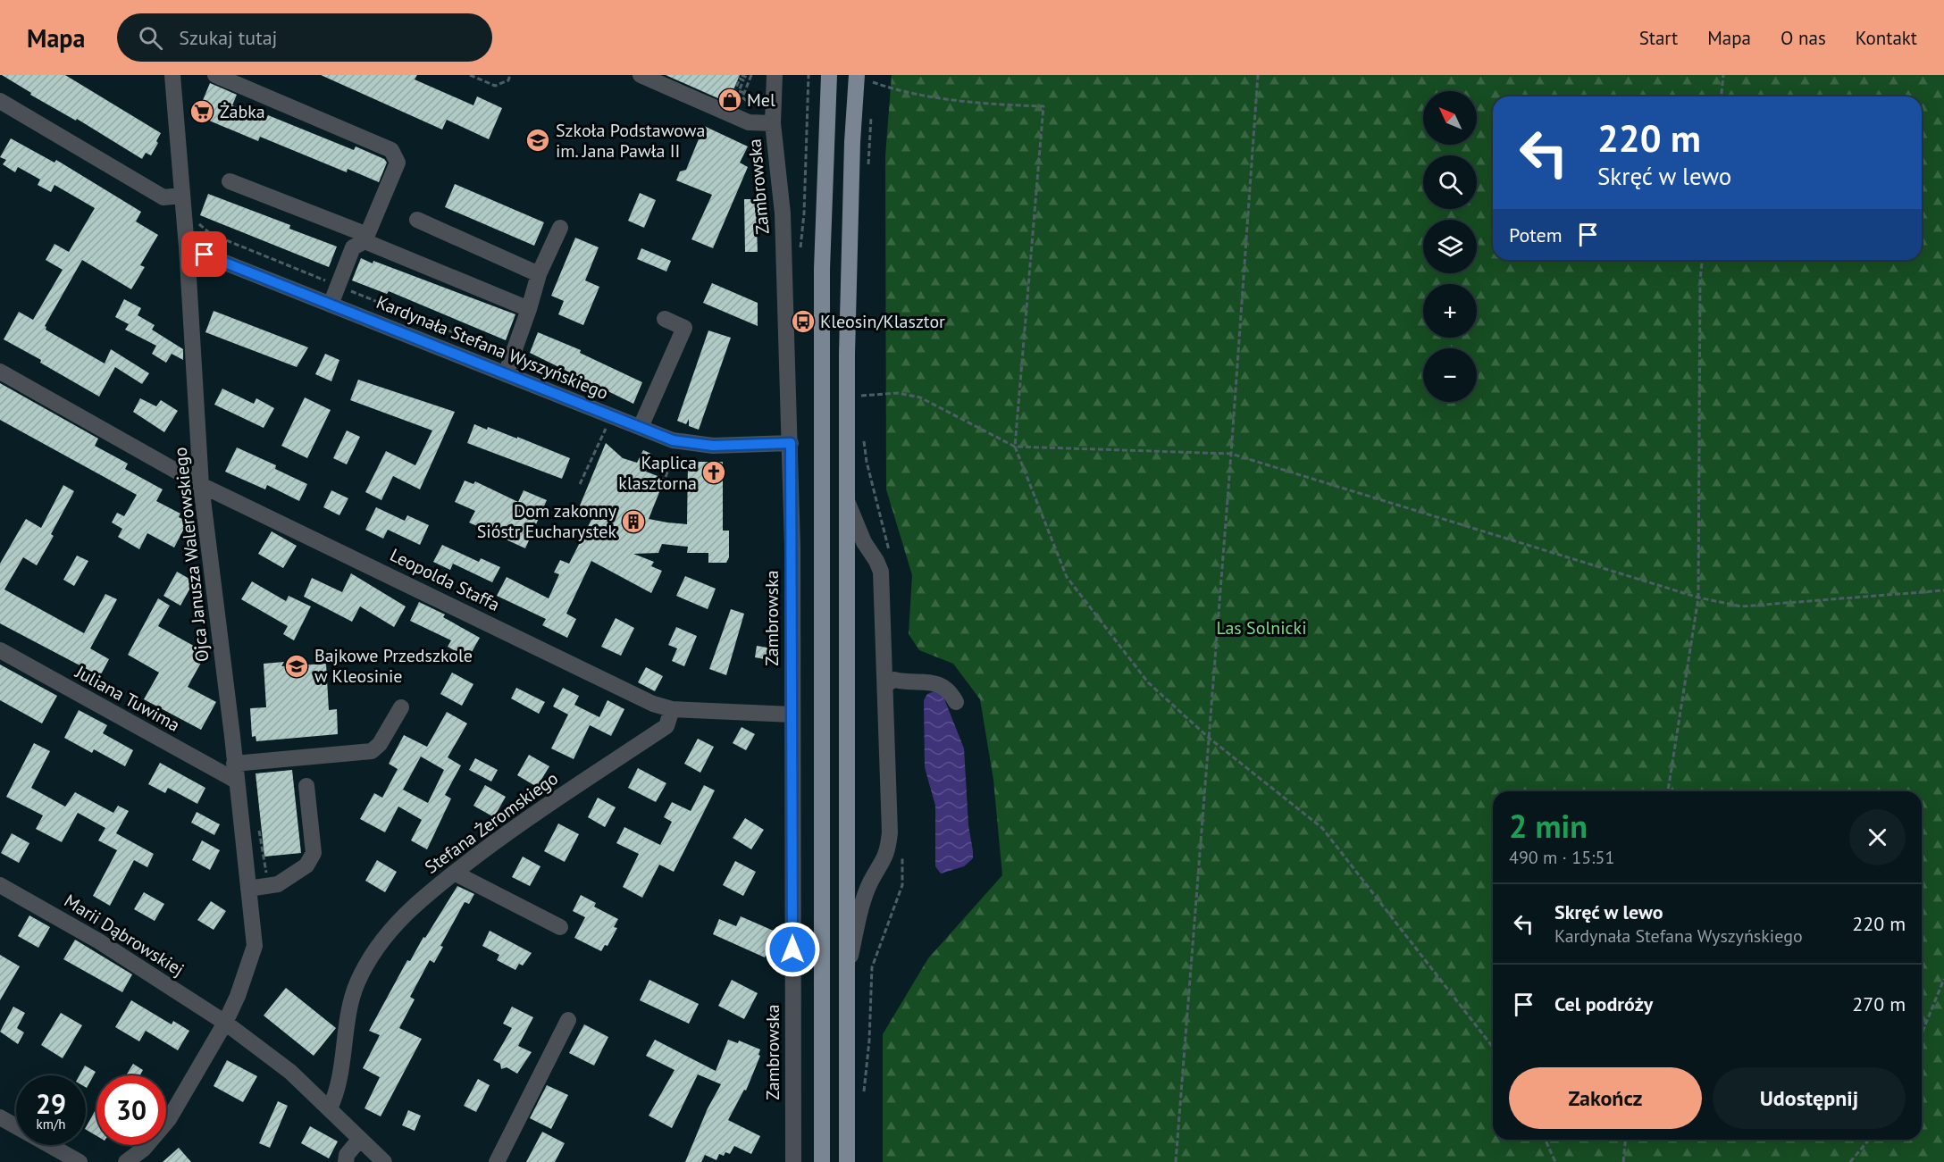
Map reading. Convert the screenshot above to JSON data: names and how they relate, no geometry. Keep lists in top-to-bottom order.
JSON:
{
  "streets": {
    "street": [
      "Zambrowska",
      "Kardynała Stefana Wyszyńskiego",
      "Ojca Janusza Walerowskiego",
      "Leopolda Staffa",
      "Juliana Tuwima",
      "Stefana Żeromskiego",
      "Marii Dąbrowskiej"
    ]
  },
  "crossings": [
    ["Zambrowska", "Kardynała Stefana Wyszyńskiego"],
    ["Kardynała Stefana Wyszyńskiego", "Ojca Janusza Walerowskiego"],
    ["Ojca Janusza Walerowskiego", "Leopolda Staffa"],
    ["Ojca Janusza Walerowskiego", "Juliana Tuwima"],
    ["Ojca Janusza Walerowskiego", "Marii Dąbrowskiej"],
    ["Leopolda Staffa", "Stefana Żeromskiego"],
    ["Stefana Żeromskiego", "Marii Dąbrowskiej"]
  ],
  "parks": ["Las Solnicki"],
  "places": {
    "shop": ["Mel"],
    "supermarket": ["Żabka"],
    "school or university": ["Szkoła Podstawowa im. Jana Pawła II", "Bajkowe Przedszkole w Kleosinie"],
    "bus stop": ["Kleosin/Klasztor"],
    "church": ["Kaplica klasztorna"],
    "building": ["Dom zakonny Sióstr Eucharystek"]
  },
  "north": "top left",
  "page": {
    "header": "Mapa",
    "search": "Szukaj tutaj",
    "nav": [
      "Start",
      "Mapa",
      "O nas",
      "Kontakt"
    ],
    "map_buttons": ["+", "−"],
    "turn": ["220 m", "Skręć w lewo"],
    "then": "Potem",
    "heading": ["2 min", "490 m · 15:51"],
    "list": [
      {
        "name": "Skręć w lewo",
        "note": "Kardynała Stefana Wyszyńskiego",
        "value": "220 m"
      },
      {
        "name": "Cel podróży",
        "value": "270 m"
      }
    ],
    "buttons": ["Zakończ", "Udostępnij"],
    "speed": "29 km/h",
    "limit": "30"
  }
}
